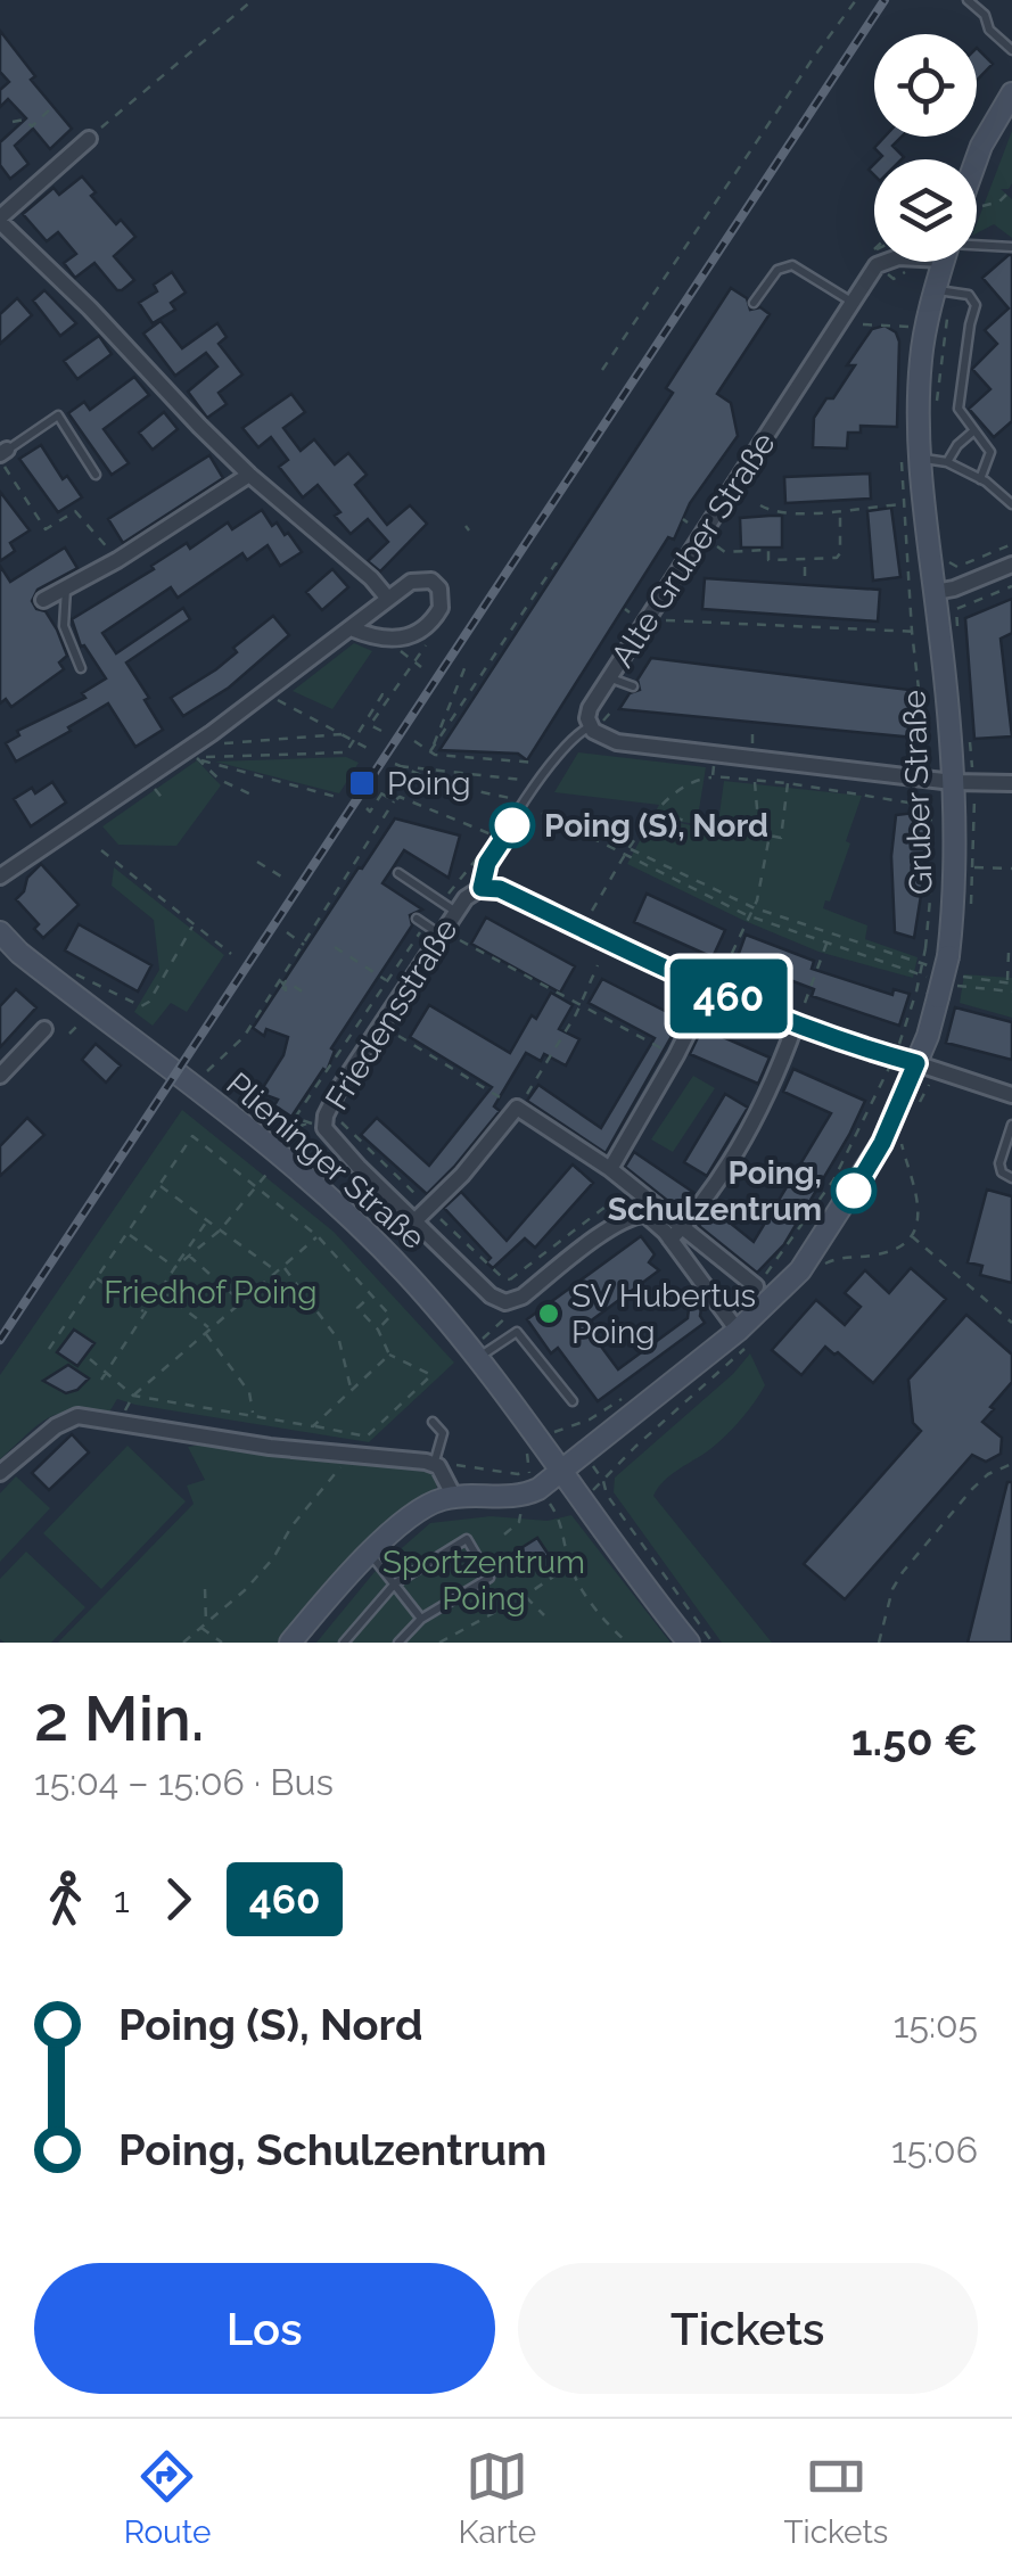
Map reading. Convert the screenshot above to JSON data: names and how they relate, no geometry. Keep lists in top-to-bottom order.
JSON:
{
  "streets": {
    "street": [
      "Alte Gruber Straße",
      "Gruber Straße",
      "Friedensstraße",
      "Plieninger Straße"
    ]
  },
  "crossings": [
    ["Alte Gruber Straße", "Friedensstraße"],
    ["Gruber Straße", "Plieninger Straße"]
  ],
  "parks": ["Friedhof Poing", "Sportzentrum Poing"],
  "places": {
    "transit": ["Poing"],
    "other": ["Poing (S), Nord", "Poing, Schulzentrum", "SV Hubertus Poing"]
  },
  "lines": ["bus line 460"],
  "page": {
    "on_map": "460",
    "heading": ["2 Min.", "15:04 – 15:06 · Bus", "1.50 €"],
    "legs": ["1", "460"],
    "list": [
      {
        "name": "Poing (S), Nord",
        "value": "15:05"
      },
      {
        "name": "Poing, Schulzentrum",
        "value": "15:06"
      }
    ],
    "buttons": ["Los", "Tickets"],
    "tabs": ["Route", "Karte", "Tickets"]
  }
}
